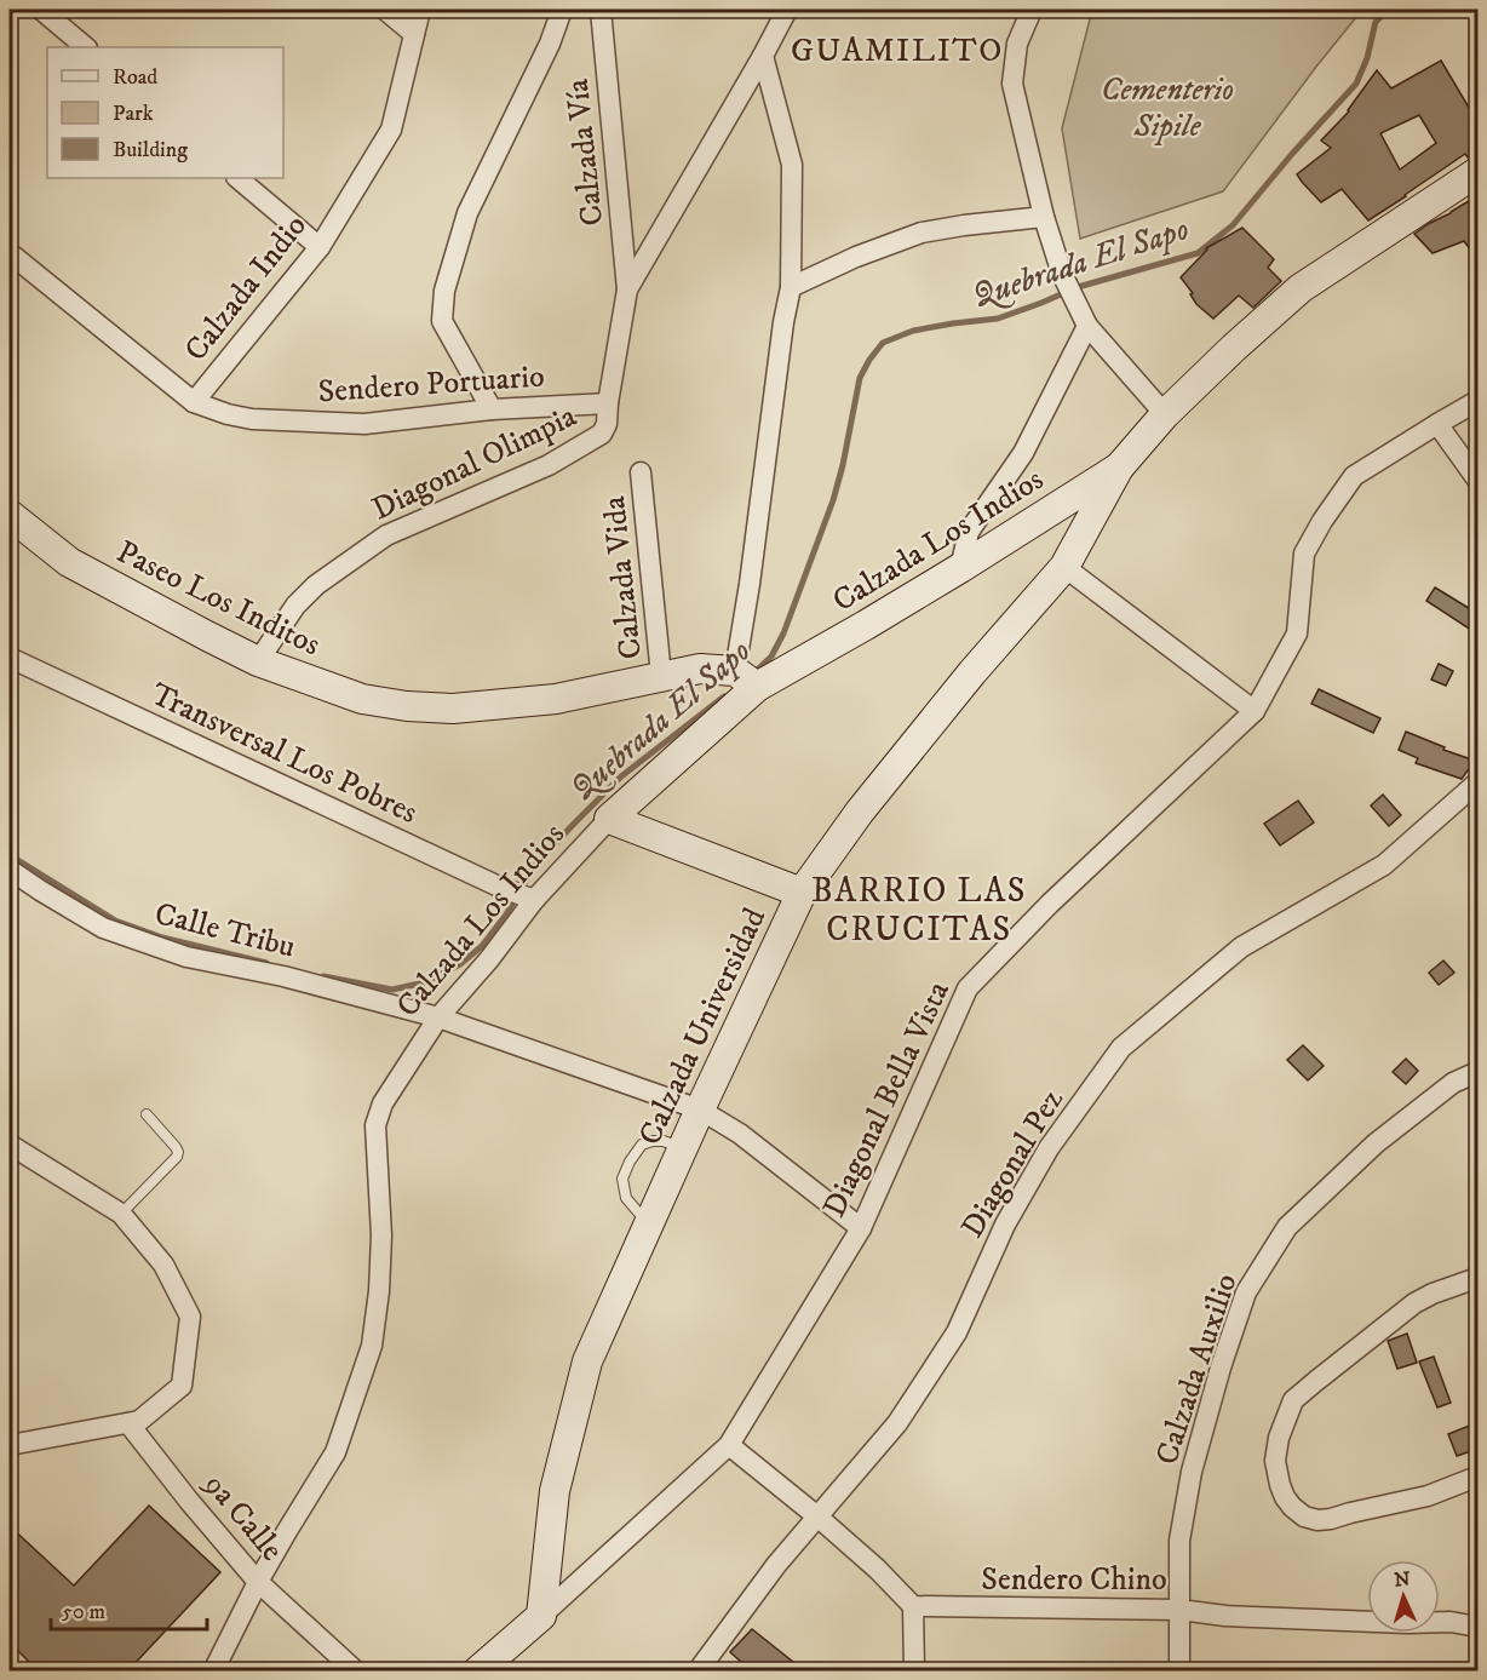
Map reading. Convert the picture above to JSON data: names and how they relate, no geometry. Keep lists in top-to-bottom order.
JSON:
{
  "streets": {
    "street": [
      "Calzada Vía",
      "Calzada Indio",
      "Sendero Portuario",
      "Diagonal Olimpia",
      "Calzada Los Indios",
      "Calzada Vida",
      "Paseo Los Inditos",
      "Transversal Los Pobres",
      "Calle Tribu",
      "Calzada Universidad",
      "Diagonal Bella Vista",
      "Diagonal Pez",
      "Calzada Auxilio",
      "9a Calle",
      "Sendero Chino"
    ]
  },
  "crossings": [
    ["Calzada Vía", "Diagonal Olimpia"],
    ["Calzada Indio", "Sendero Portuario"],
    ["Sendero Portuario", "Diagonal Olimpia"],
    ["Diagonal Olimpia", "Paseo Los Inditos"],
    ["Calzada Los Indios", "Paseo Los Inditos"],
    ["Calzada Los Indios", "Transversal Los Pobres"],
    ["Calzada Los Indios", "Calle Tribu"],
    ["Calzada Los Indios", "Calzada Universidad"],
    ["Calzada Los Indios", "9a Calle"],
    ["Calzada Vida", "Paseo Los Inditos"],
    ["Calle Tribu", "Calzada Universidad"],
    ["Calle Tribu", "Diagonal Bella Vista"],
    ["Calzada Universidad", "Diagonal Bella Vista"],
    ["Calzada Auxilio", "Sendero Chino"]
  ],
  "districts": ["GUAMILITO", "BARRIO LAS CRUCITAS"],
  "water": ["Quebrada El Sapo"],
  "parks": ["Cementerio Sipile"],
  "legend": ["Road", "Park", "Building"],
  "scale_bar": "50 m",
  "north": "top"
}
